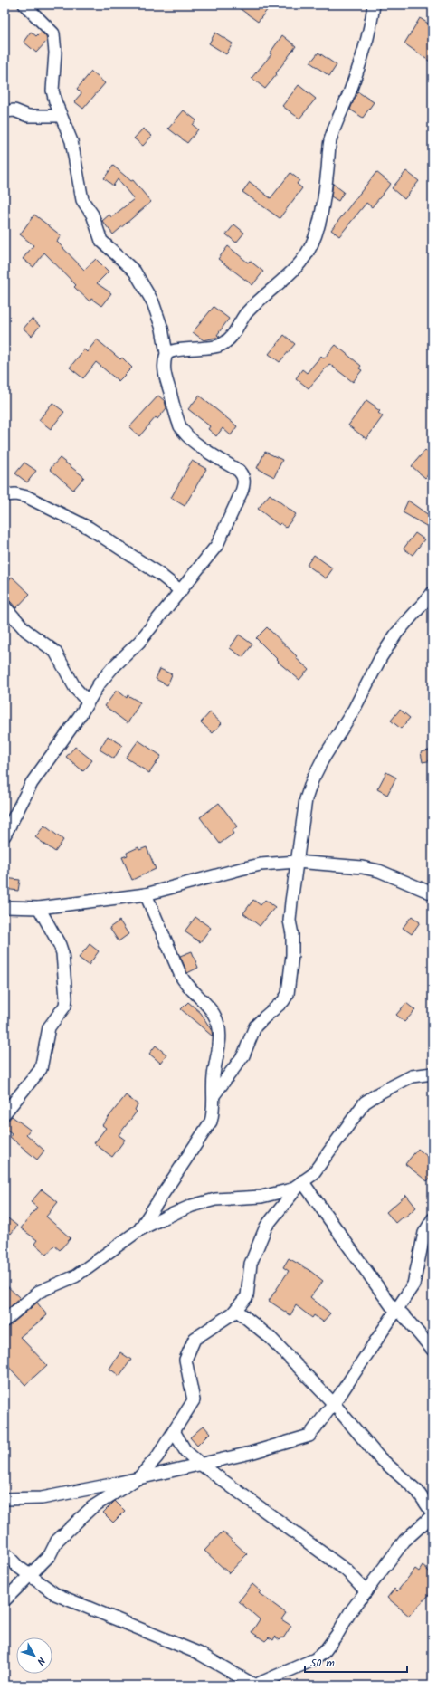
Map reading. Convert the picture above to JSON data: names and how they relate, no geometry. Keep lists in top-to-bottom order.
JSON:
{
  "scale_bar": "50 m",
  "north": "bottom right"
}
